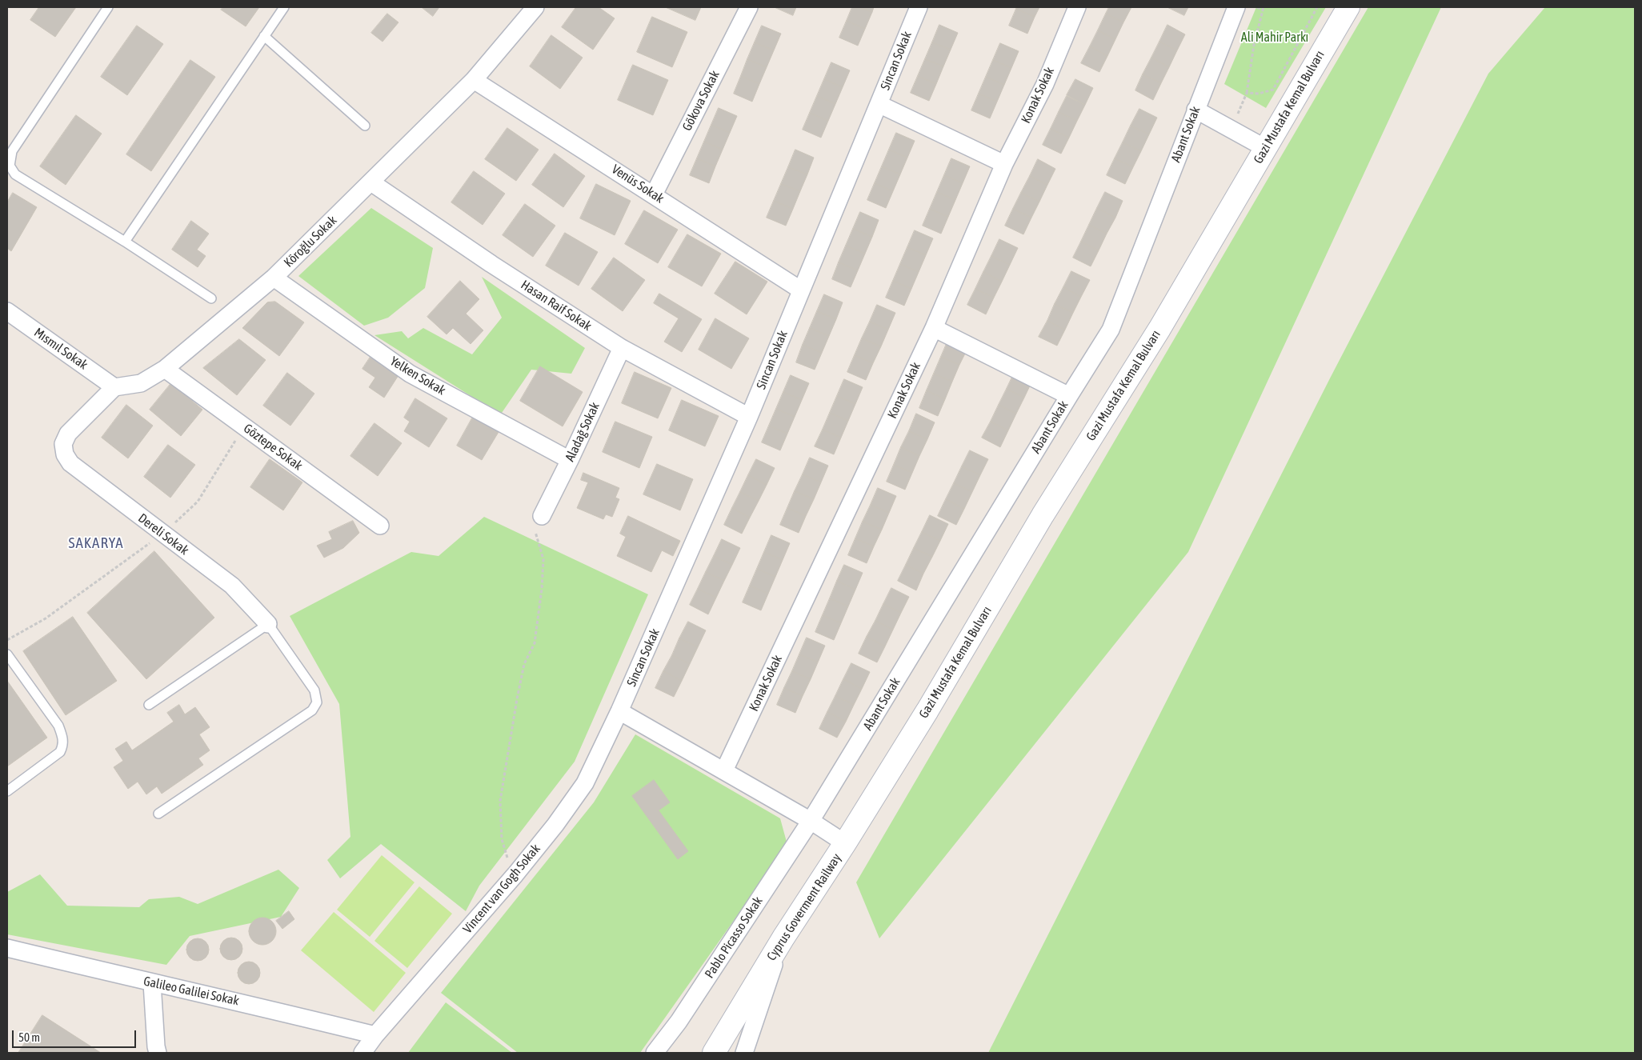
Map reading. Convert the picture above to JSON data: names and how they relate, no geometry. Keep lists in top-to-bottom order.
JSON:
{
  "streets": {
    "main road": ["Gazi Mustafa Kemal Bulvarı", "Cyprus Goverment Railway"],
    "street": [
      "Sincan Sokak",
      "Konak Sokak",
      "Gökova Sokak",
      "Abant Sokak",
      "Venüs Sokak",
      "Köroğlu Sokak",
      "Hasan Raif Sokak",
      "Mısmıl Sokak",
      "Yelken Sokak",
      "Aladağ Sokak",
      "Göztepe Sokak",
      "Dereli Sokak",
      "Vincent van Gogh Sokak",
      "Pablo Picasso Sokak",
      "Galileo Galilei Sokak"
    ]
  },
  "crossings": [
    ["Sincan Sokak", "Venüs Sokak"],
    ["Sincan Sokak", "Hasan Raif Sokak"],
    ["Sincan Sokak", "Vincent van Gogh Sokak"],
    ["Gökova Sokak", "Venüs Sokak"],
    ["Gazi Mustafa Kemal Bulvarı", "Cyprus Goverment Railway"],
    ["Abant Sokak", "Pablo Picasso Sokak"],
    ["Venüs Sokak", "Köroğlu Sokak"],
    ["Köroğlu Sokak", "Hasan Raif Sokak"],
    ["Köroğlu Sokak", "Mısmıl Sokak"],
    ["Köroğlu Sokak", "Yelken Sokak"],
    ["Köroğlu Sokak", "Göztepe Sokak"],
    ["Köroğlu Sokak", "Dereli Sokak"],
    ["Hasan Raif Sokak", "Aladağ Sokak"],
    ["Mısmıl Sokak", "Dereli Sokak"],
    ["Yelken Sokak", "Aladağ Sokak"],
    ["Vincent van Gogh Sokak", "Galileo Galilei Sokak"]
  ],
  "districts": ["SAKARYA"],
  "parks": ["Ali Mahir Parkı"],
  "scale_bar": "50 m"
}
